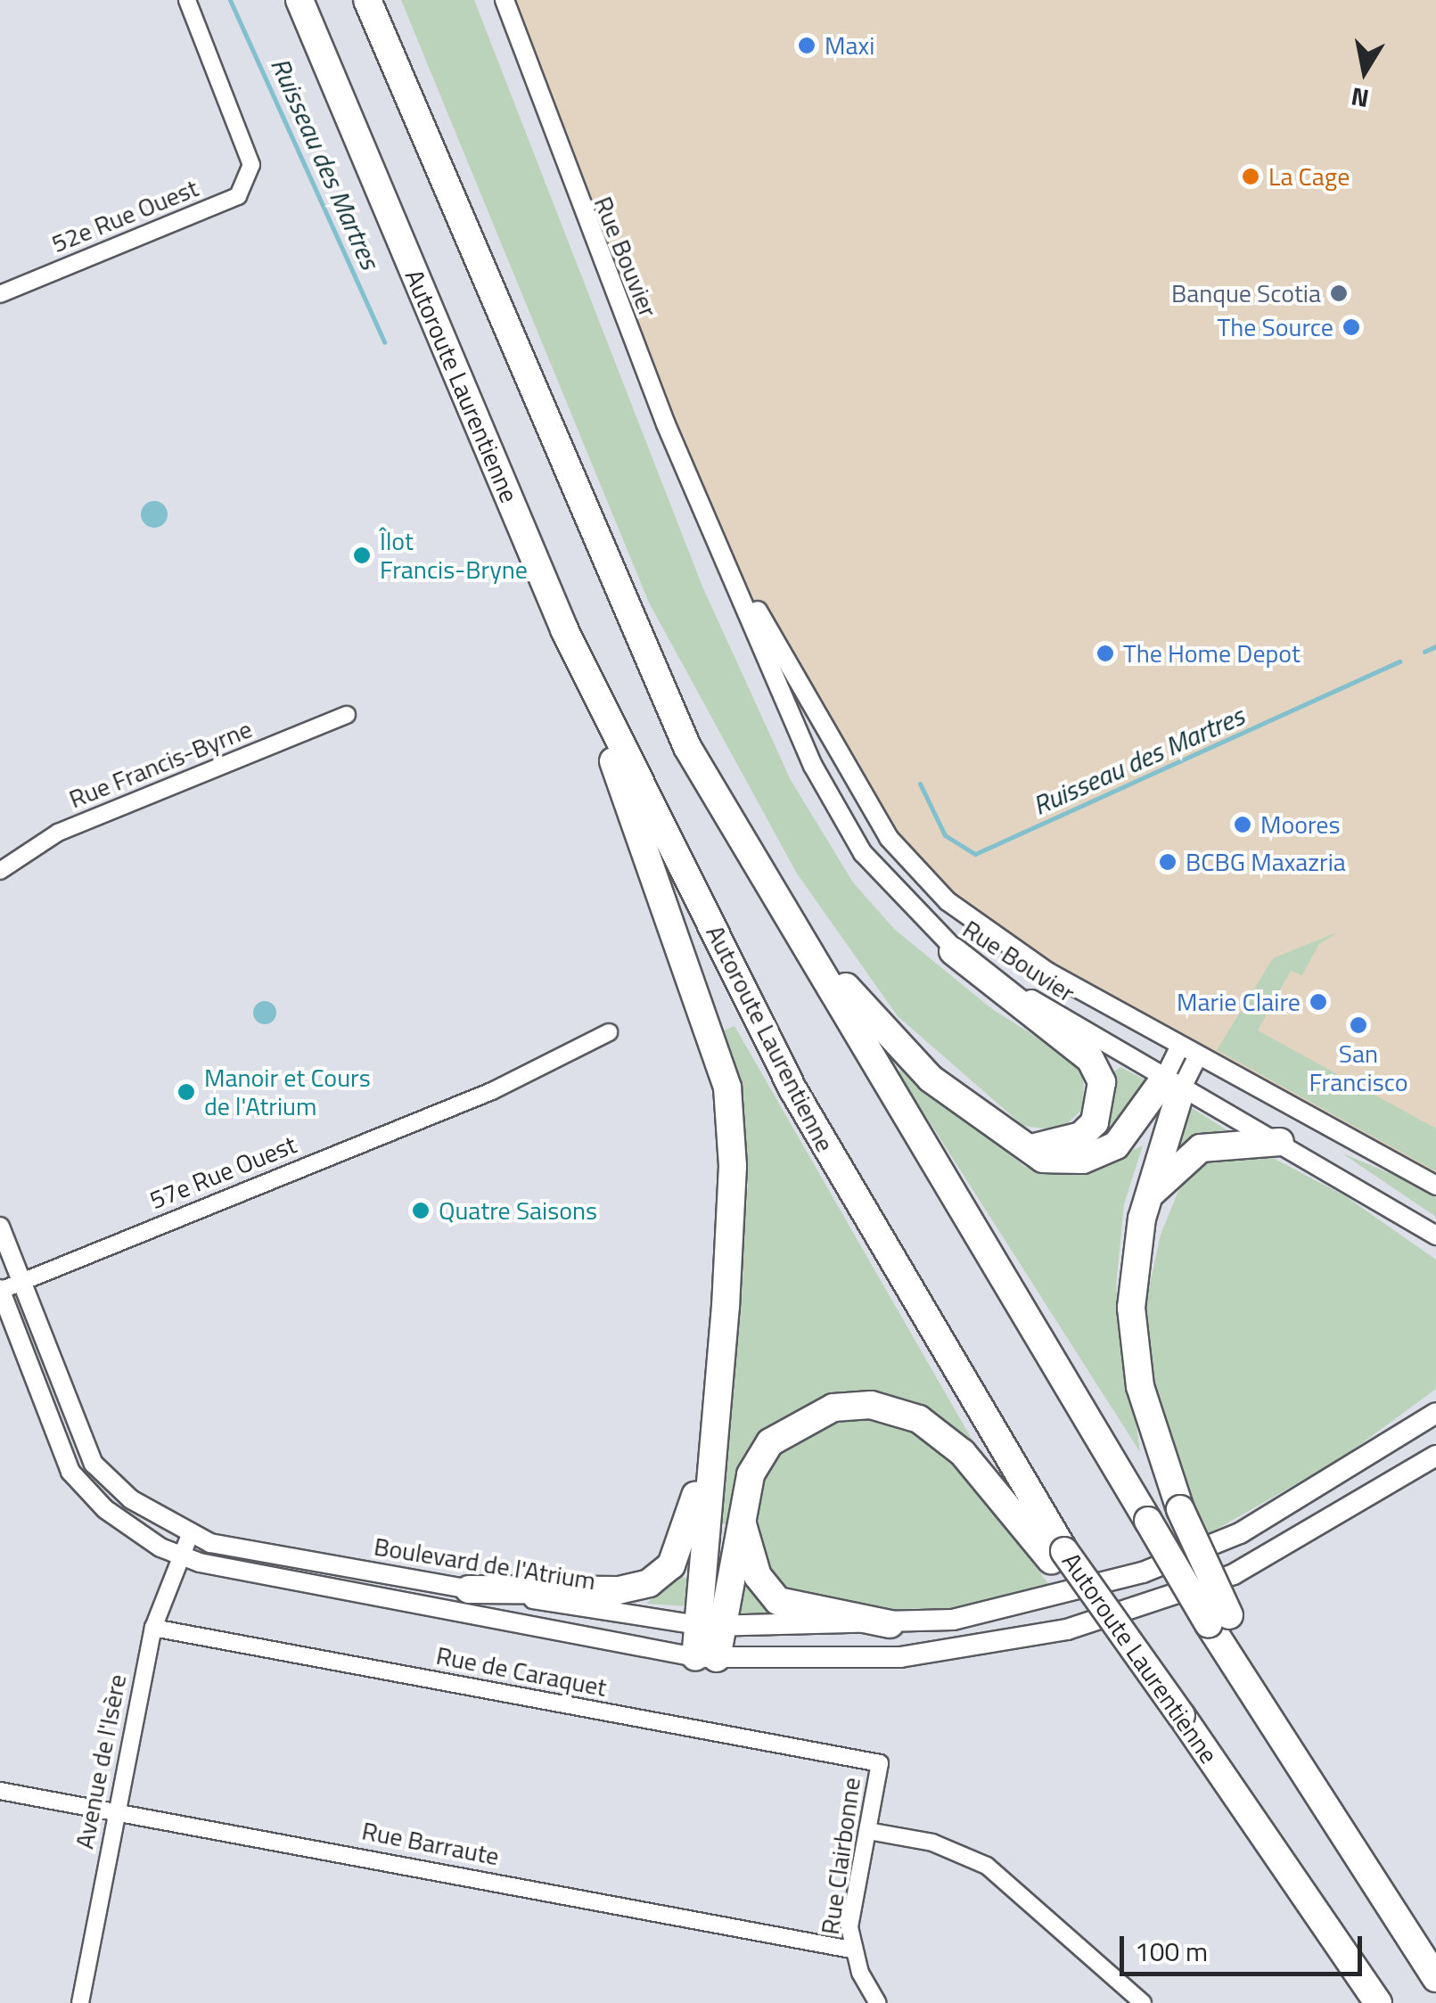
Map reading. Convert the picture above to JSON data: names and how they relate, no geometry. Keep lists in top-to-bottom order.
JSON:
{
  "streets": {
    "highway": ["Autoroute Laurentienne"],
    "main road": ["Boulevard de l'Atrium"],
    "street": [
      "52e Rue Ouest",
      "Rue Bouvier",
      "Rue Francis-Byrne",
      "57e Rue Ouest",
      "Rue de Caraquet",
      "Avenue de l'Isère",
      "Rue Barraute",
      "Rue Clairbonne"
    ]
  },
  "crossings": [
    ["57e Rue Ouest", "Boulevard de l'Atrium"],
    ["Boulevard de l'Atrium", "Avenue de l'Isère"],
    ["Rue de Caraquet", "Avenue de l'Isère"],
    ["Rue de Caraquet", "Rue Clairbonne"],
    ["Avenue de l'Isère", "Rue Barraute"],
    ["Rue Barraute", "Rue Clairbonne"]
  ],
  "water": ["Ruisseau des Martres"],
  "places": [
    "Maxi",
    "La Cage",
    "Banque Scotia",
    "The Source",
    "Îlot Francis-Bryne",
    "The Home Depot",
    "Moores",
    "BCBG Maxazria",
    "Marie Claire",
    "San Francisco",
    "Manoir et Cours de l'Atrium",
    "Quatre Saisons"
  ],
  "scale_bar": "100 m",
  "north": "bottom"
}
